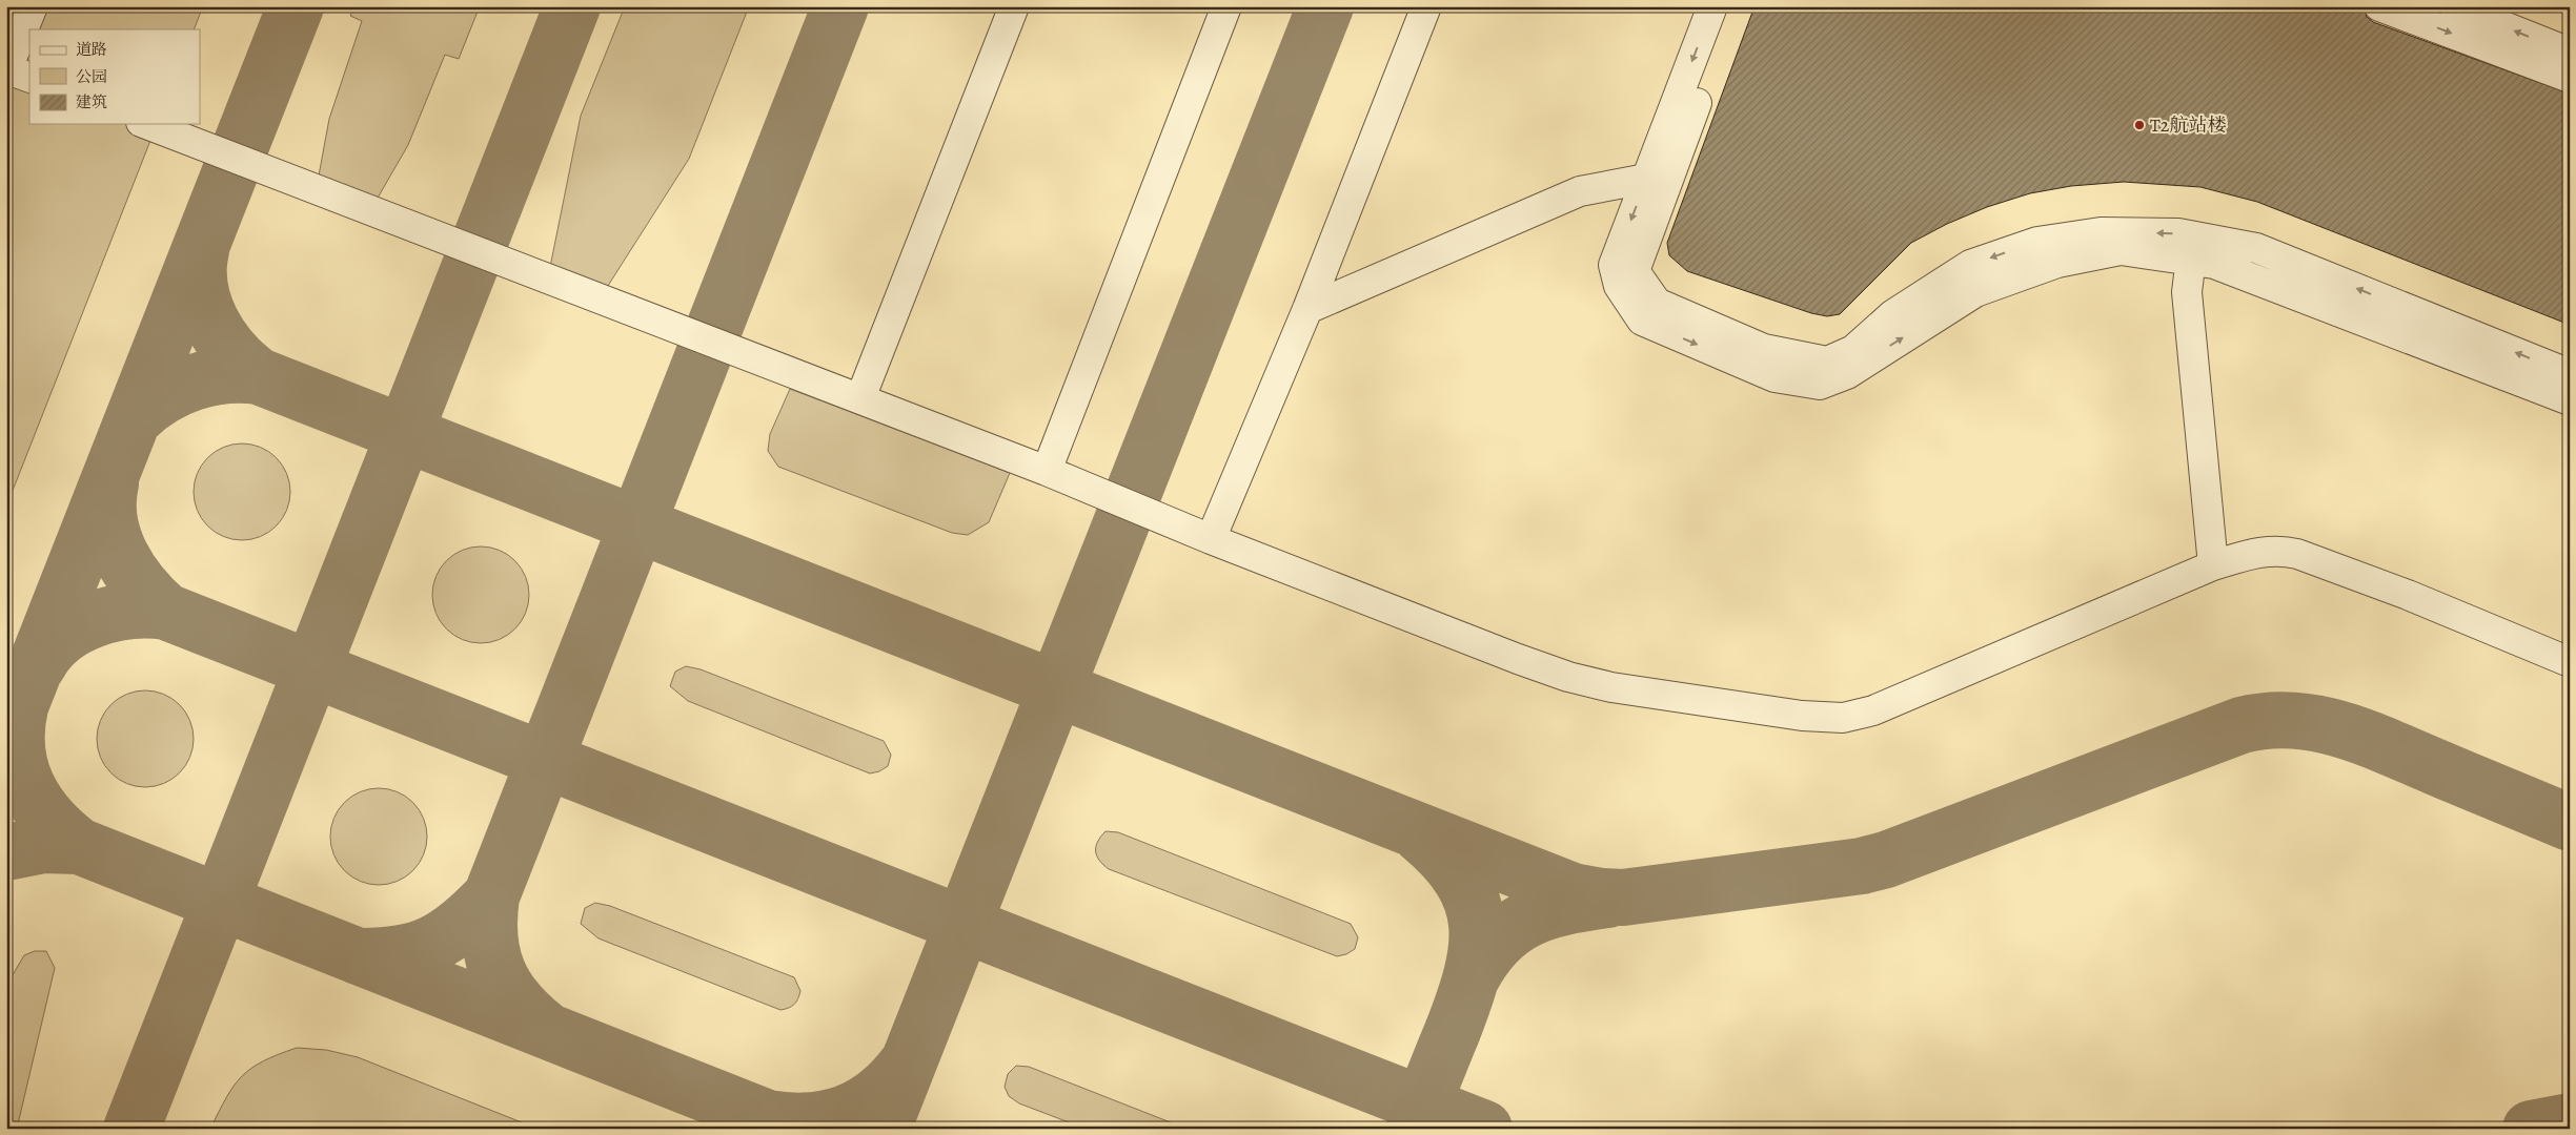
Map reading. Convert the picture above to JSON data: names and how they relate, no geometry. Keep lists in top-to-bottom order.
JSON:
{
  "places": ["T2航站楼"],
  "legend": ["道路", "公园", "建筑"]
}
